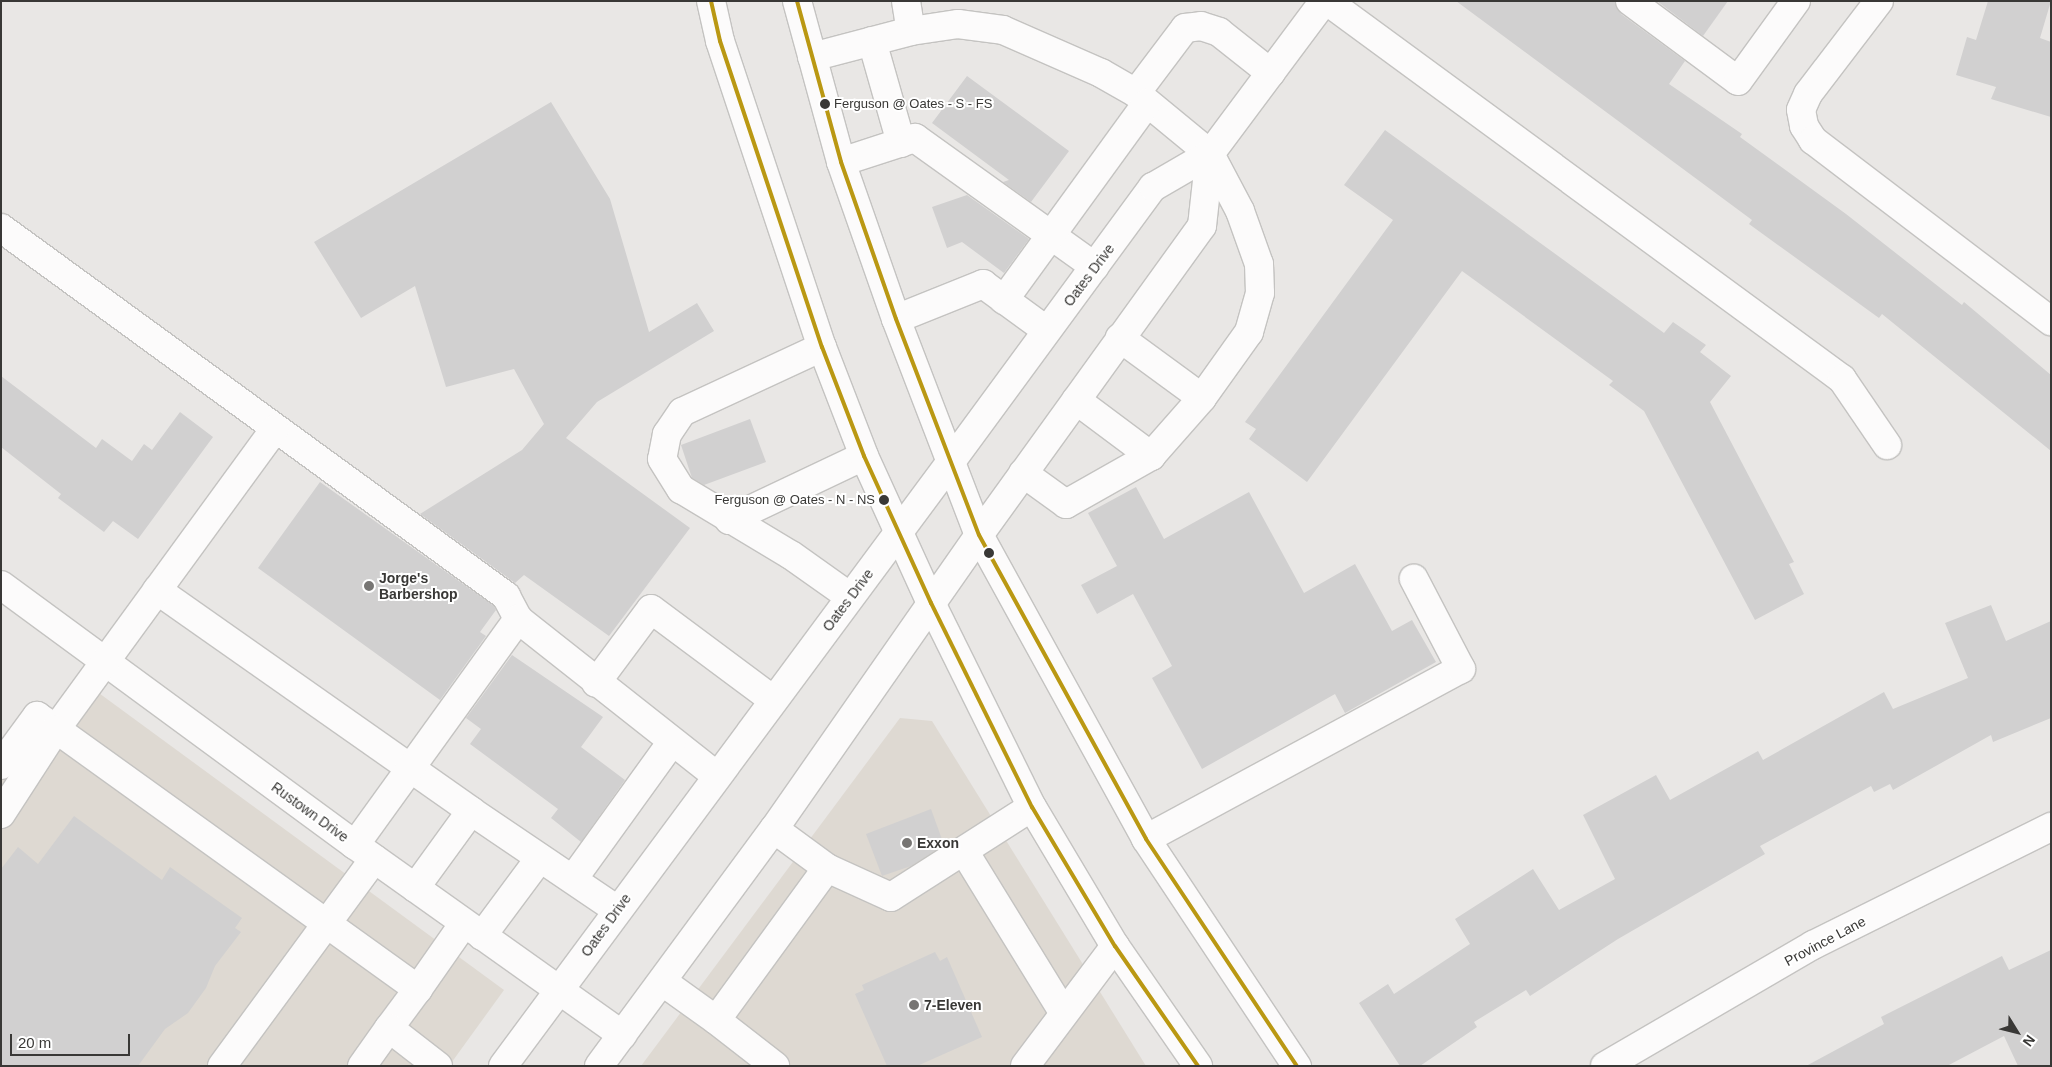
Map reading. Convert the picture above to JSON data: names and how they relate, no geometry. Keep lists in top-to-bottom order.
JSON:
{
  "streets": {
    "main road": ["Oates Drive", "Rustown Drive", "Province Lane"]
  },
  "crossings": [
    ["Oates Drive", "Rustown Drive"]
  ],
  "places": [
    "Ferguson @ Oates - S - FS",
    "Ferguson @ Oates - N - NS",
    "Jorge's Barbershop",
    "Exxon",
    "7-Eleven"
  ],
  "scale_bar": "20 m",
  "north": "bottom right"
}
